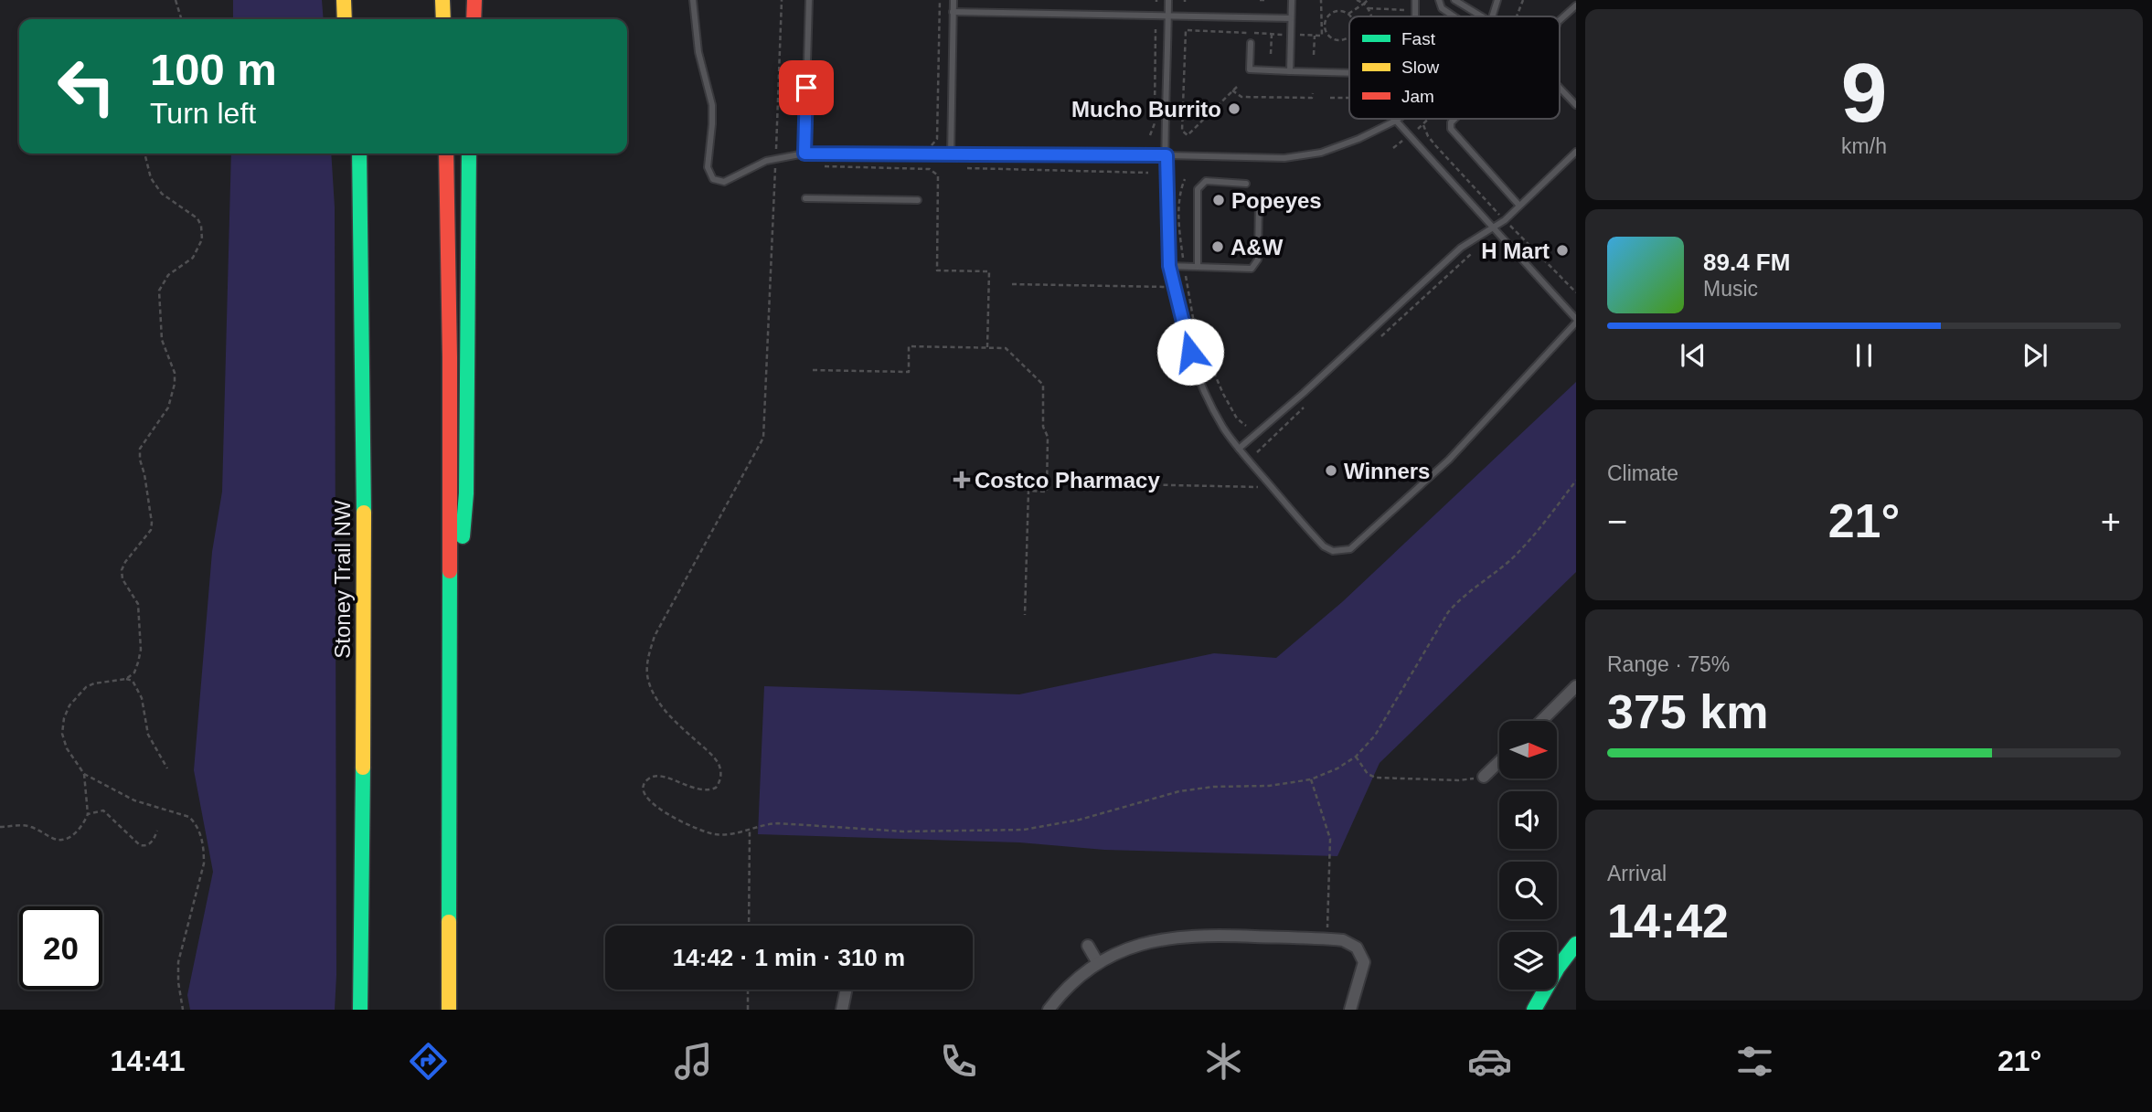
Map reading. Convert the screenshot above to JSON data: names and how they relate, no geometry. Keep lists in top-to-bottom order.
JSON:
{
  "streets": {
    "main road": ["Stoney Trail NW"]
  },
  "places": {
    "other": [
      "Mucho Burrito",
      "Popeyes",
      "A&W",
      "H Mart",
      "Winners"
    ],
    "health": ["Costco Pharmacy"]
  },
  "legend": ["Fast", "Slow", "Jam"],
  "north": "right",
  "page": {
    "tile": [
      ["9", "km/h"],
      "Climate",
      ["Range · 75%", "375 km"],
      ["Arrival", "14:42"]
    ],
    "turn": ["100 m", "Turn left"],
    "song": ["89.4 FM", "Music"],
    "heat": ["−", "21°", "+"],
    "limit": "20",
    "trip": "14:42 · 1 min · 310 m",
    "tabs": ["14:41", "21°"]
  }
}
